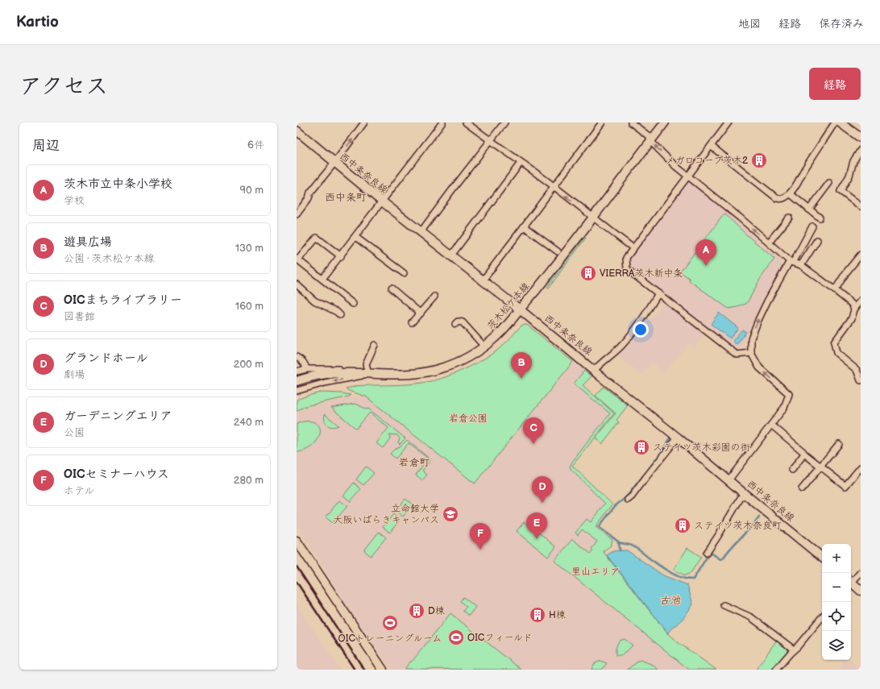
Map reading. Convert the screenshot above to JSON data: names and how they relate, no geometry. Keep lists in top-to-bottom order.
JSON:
{
  "streets": {
    "street": ["西中条奈良線", "茨木松ケ本線"]
  },
  "crossings": [
    ["西中条奈良線", "茨木松ケ本線"]
  ],
  "districts": ["西中条町", "岩倉町"],
  "water": ["古池"],
  "parks": ["岩倉公園", "里山エリア"],
  "places": {
    "building": [
      "メガロコープ茨木2",
      "VIERRA茨木新中条",
      "ステイツ茨木彩園の街",
      "ステイツ茨木奈良町",
      "D棟",
      "H棟"
    ],
    "school or university": ["立命館大学 大阪いばらきキャンパス"],
    "sports": ["OICトレーニングルーム", "OICフィールド"]
  },
  "page": {
    "header": "Kartio",
    "nav": ["地図", "経路", "保存済み"],
    "title": "アクセス",
    "buttons": "経路",
    "heading": ["周辺", "6件"],
    "list": [
      {
        "mark": "A",
        "name": "茨木市立中条小学校",
        "note": "学校",
        "value": "90 m"
      },
      {
        "mark": "B",
        "name": "遊具広場",
        "note": "公園 · 茨木松ケ本線",
        "value": "130 m"
      },
      {
        "mark": "C",
        "name": "OICまちライブラリー",
        "note": "図書館",
        "value": "160 m"
      },
      {
        "mark": "D",
        "name": "グランドホール",
        "note": "劇場",
        "value": "200 m"
      },
      {
        "mark": "E",
        "name": "ガーデニングエリア",
        "note": "公園",
        "value": "240 m"
      },
      {
        "mark": "F",
        "name": "OICセミナーハウス",
        "note": "ホテル",
        "value": "280 m"
      }
    ],
    "pins": [
      "A",
      "B",
      "C",
      "D",
      "E",
      "F"
    ],
    "map_buttons": ["+", "−"]
  }
}
